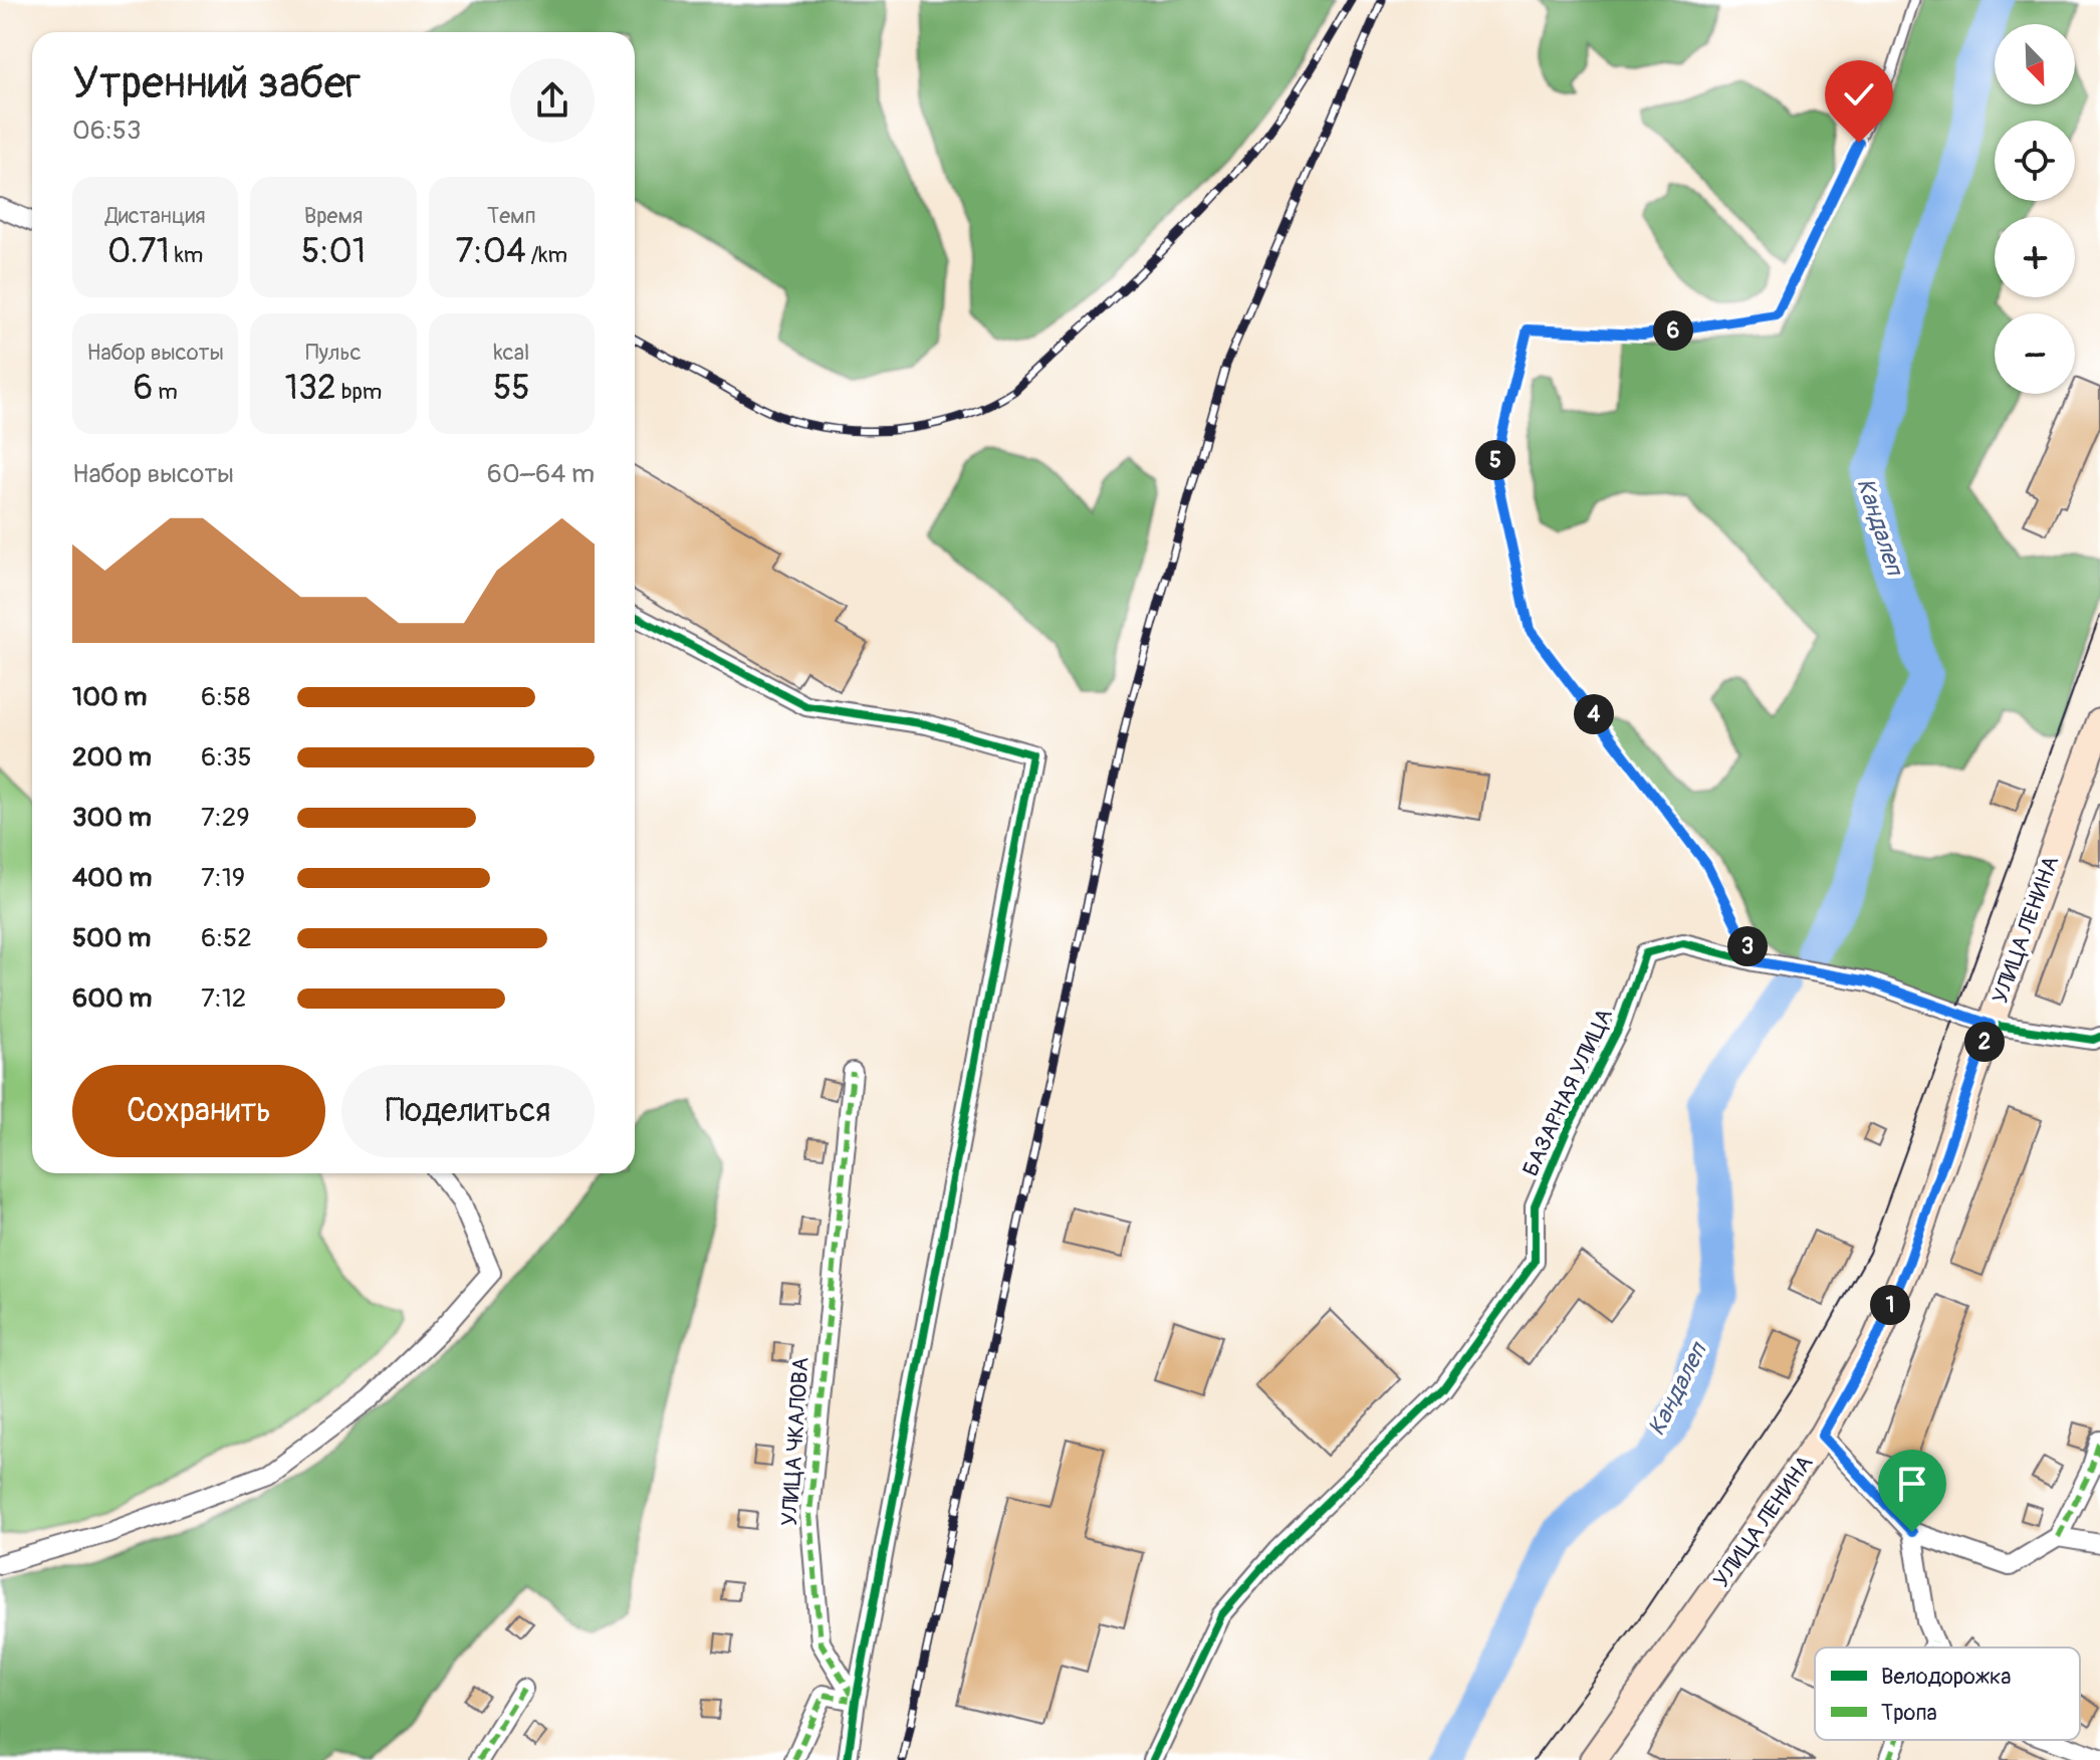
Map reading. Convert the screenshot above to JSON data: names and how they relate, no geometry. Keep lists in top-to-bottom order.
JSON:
{
  "streets": {
    "main road": ["УЛИЦА ЛЕНИНА"],
    "street": ["БАЗАРНАЯ УЛИЦА", "УЛИЦА ЧКАЛОВА"]
  },
  "crossings": [
    ["УЛИЦА ЛЕНИНА", "БАЗАРНАЯ УЛИЦА"]
  ],
  "water": ["Кандалеп"],
  "legend": ["Велодорожка", "Тропа"],
  "north": "bottom right",
  "page": {
    "map_buttons": ["+", "−"],
    "heading": ["Утренний забег", "06:53"],
    "stats": [
      ["Дистанция", "0.71 km"],
      ["Время", "5:01"],
      ["Темп", "7:04 /km"],
      ["Набор высоты", "6 m"],
      ["Пульс", "132 bpm"],
      ["kcal", "55"]
    ],
    "pins": [
      "6",
      "5",
      "4",
      "3",
      "2",
      "1"
    ],
    "chart": ["Набор высоты", "60–64 m"],
    "list": [
      {
        "name": "100 m",
        "note": "6:58"
      },
      {
        "name": "200 m",
        "note": "6:35"
      },
      {
        "name": "300 m",
        "note": "7:29"
      },
      {
        "name": "400 m",
        "note": "7:19"
      },
      {
        "name": "500 m",
        "note": "6:52"
      },
      {
        "name": "600 m",
        "note": "7:12"
      }
    ],
    "buttons": ["Сохранить", "Поделиться"]
  }
}
